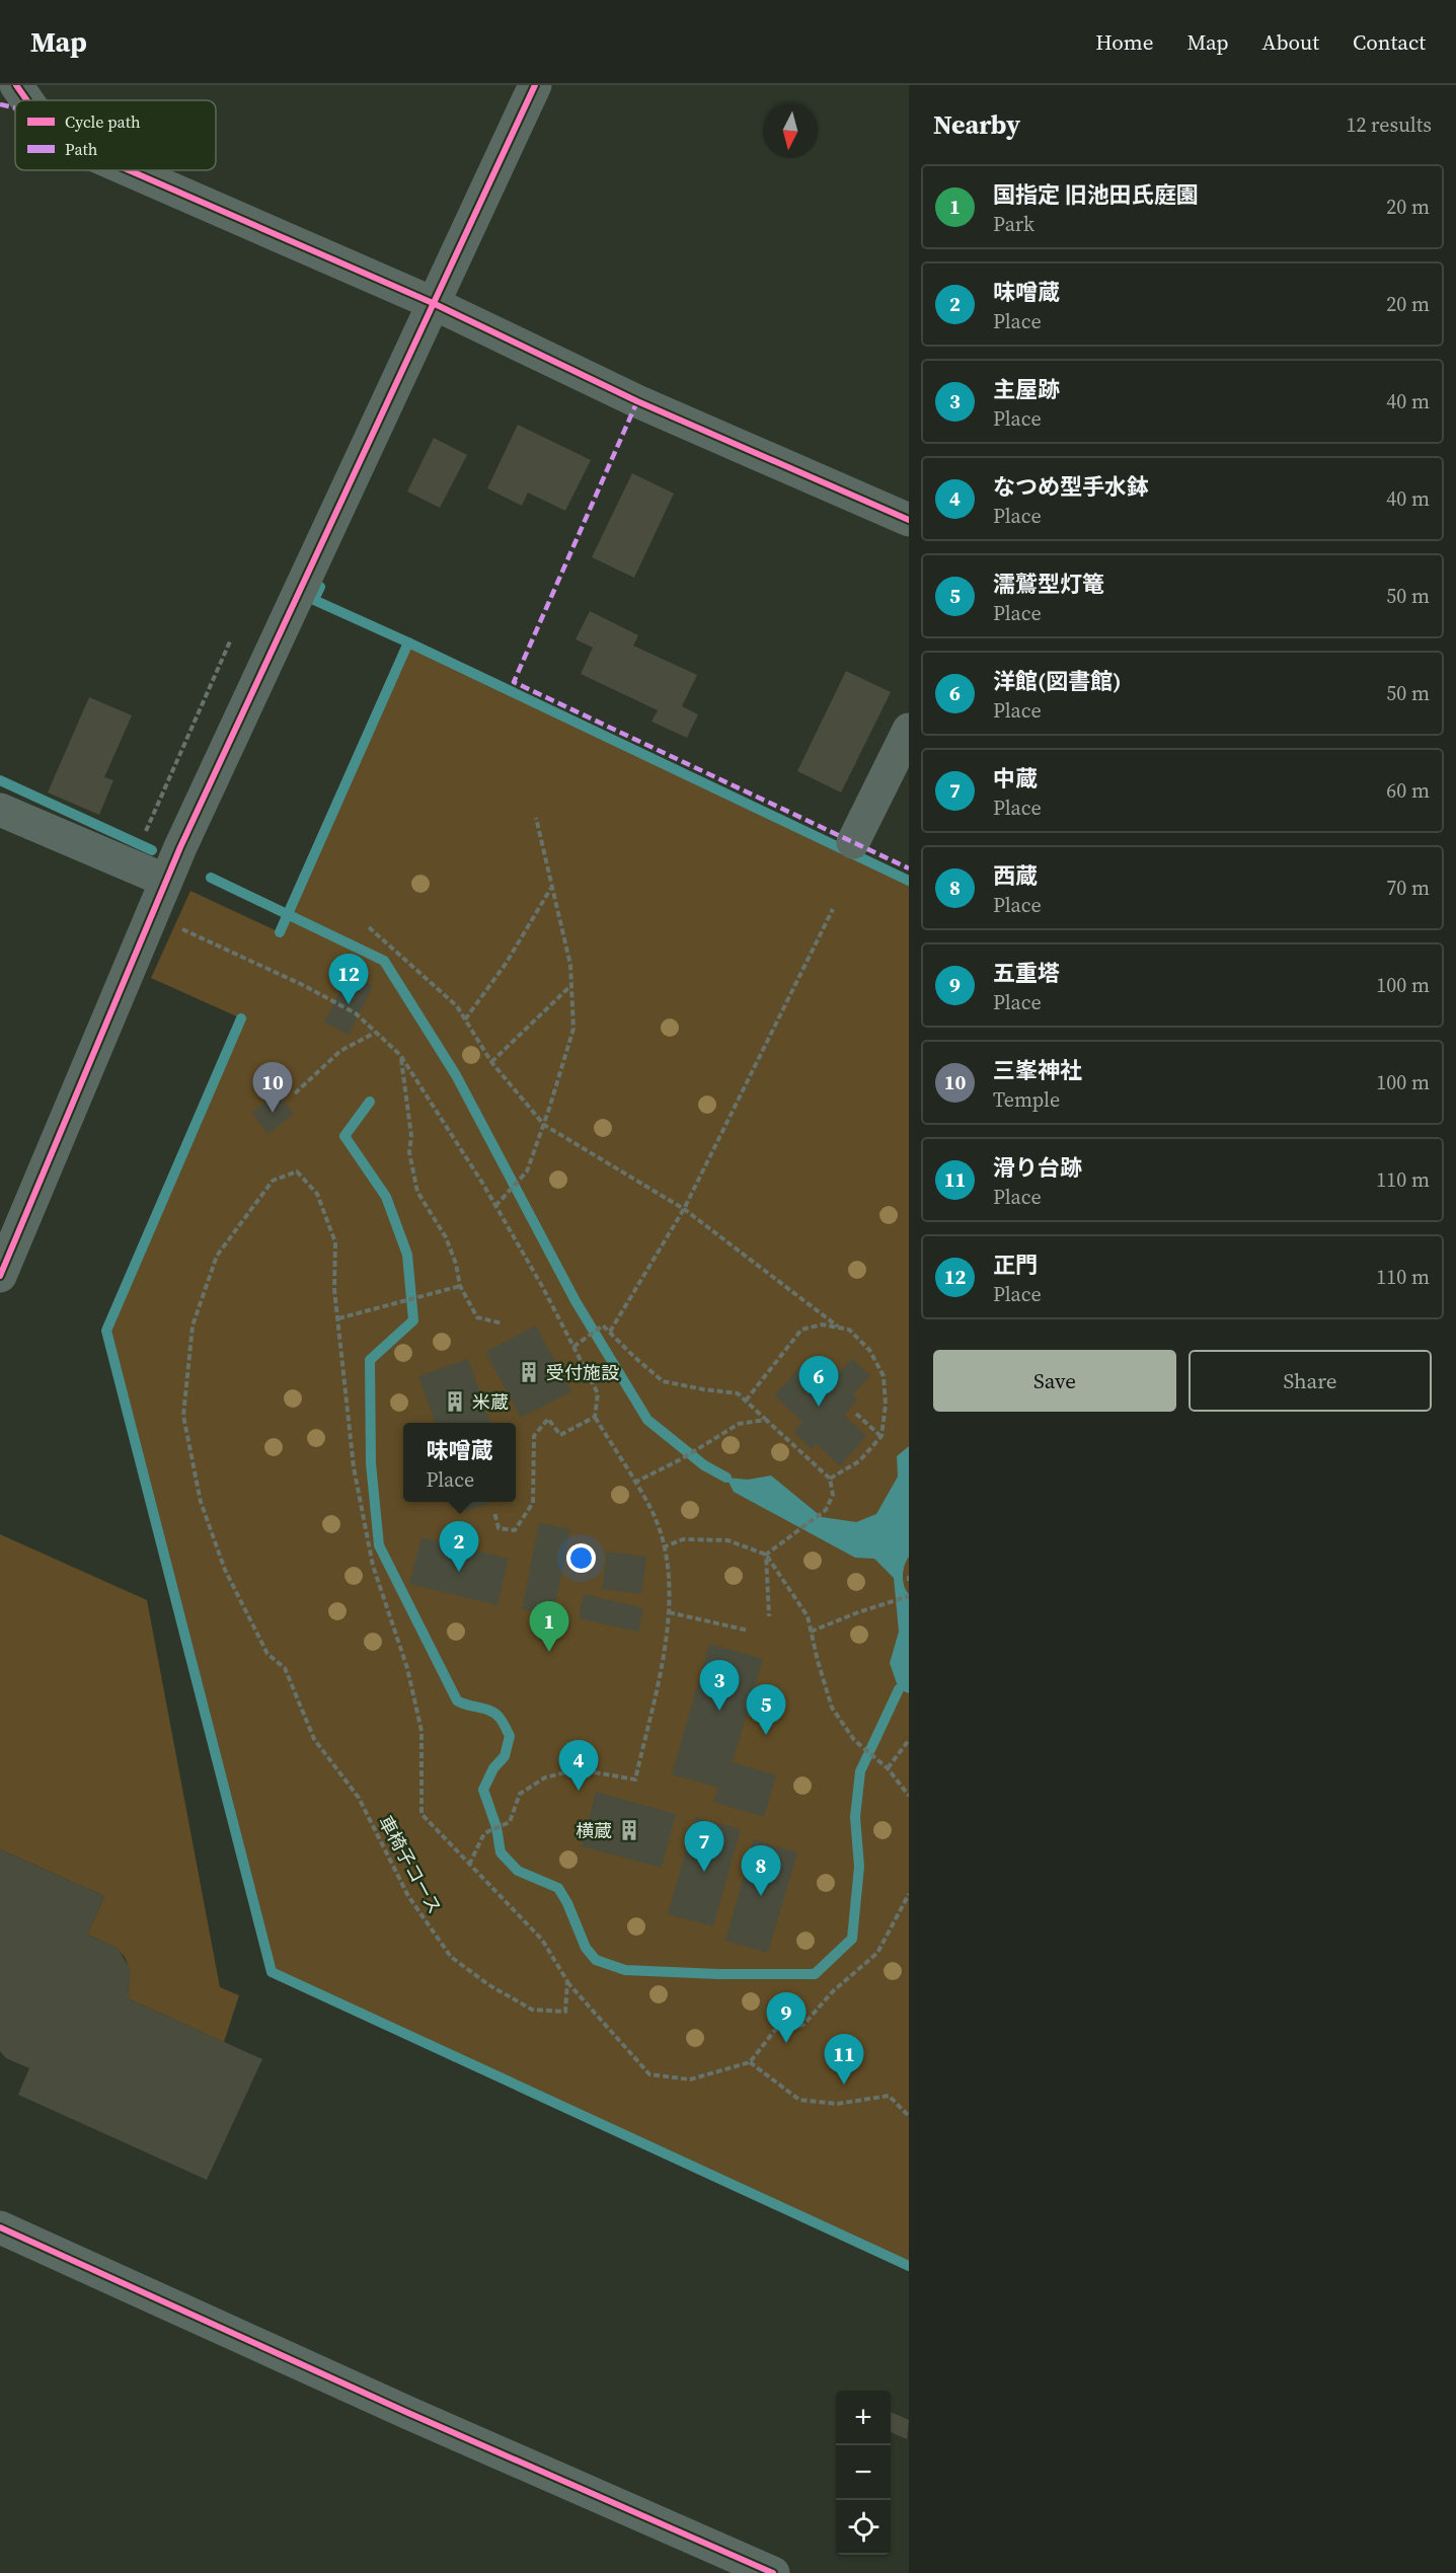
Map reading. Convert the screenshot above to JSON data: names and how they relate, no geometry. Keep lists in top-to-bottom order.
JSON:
{
  "streets": {
    "path": ["車椅子コース"]
  },
  "places": {
    "building": ["受付施設", "米蔵", "横蔵"]
  },
  "legend": ["Cycle path", "Path"],
  "north": "bottom",
  "page": {
    "header": "Map",
    "nav": [
      "Home",
      "Map",
      "About",
      "Contact"
    ],
    "heading": ["Nearby", "12 results"],
    "list": [
      {
        "mark": "1",
        "name": "国指定 旧池田氏庭園",
        "note": "Park",
        "value": "20 m"
      },
      {
        "mark": "2",
        "name": "味噌蔵",
        "note": "Place",
        "value": "20 m"
      },
      {
        "mark": "3",
        "name": "主屋跡",
        "note": "Place",
        "value": "40 m"
      },
      {
        "mark": "4",
        "name": "なつめ型手水鉢",
        "note": "Place",
        "value": "40 m"
      },
      {
        "mark": "5",
        "name": "濡鷲型灯篭",
        "note": "Place",
        "value": "50 m"
      },
      {
        "mark": "6",
        "name": "洋館(図書館)",
        "note": "Place",
        "value": "50 m"
      },
      {
        "mark": "7",
        "name": "中蔵",
        "note": "Place",
        "value": "60 m"
      },
      {
        "mark": "8",
        "name": "西蔵",
        "note": "Place",
        "value": "70 m"
      },
      {
        "mark": "9",
        "name": "五重塔",
        "note": "Place",
        "value": "100 m"
      },
      {
        "mark": "10",
        "name": "三峯神社",
        "note": "Temple",
        "value": "100 m"
      },
      {
        "mark": "11",
        "name": "滑り台跡",
        "note": "Place",
        "value": "110 m"
      },
      {
        "mark": "12",
        "name": "正門",
        "note": "Place",
        "value": "110 m"
      }
    ],
    "pins": [
      "12",
      "10",
      "6",
      "2",
      "1",
      "3",
      "5",
      "4",
      "7",
      "8",
      "9",
      "11"
    ],
    "buttons": ["Save", "Share"],
    "popup": ["味噌蔵", "Place"],
    "map_buttons": ["+", "−"]
  }
}
